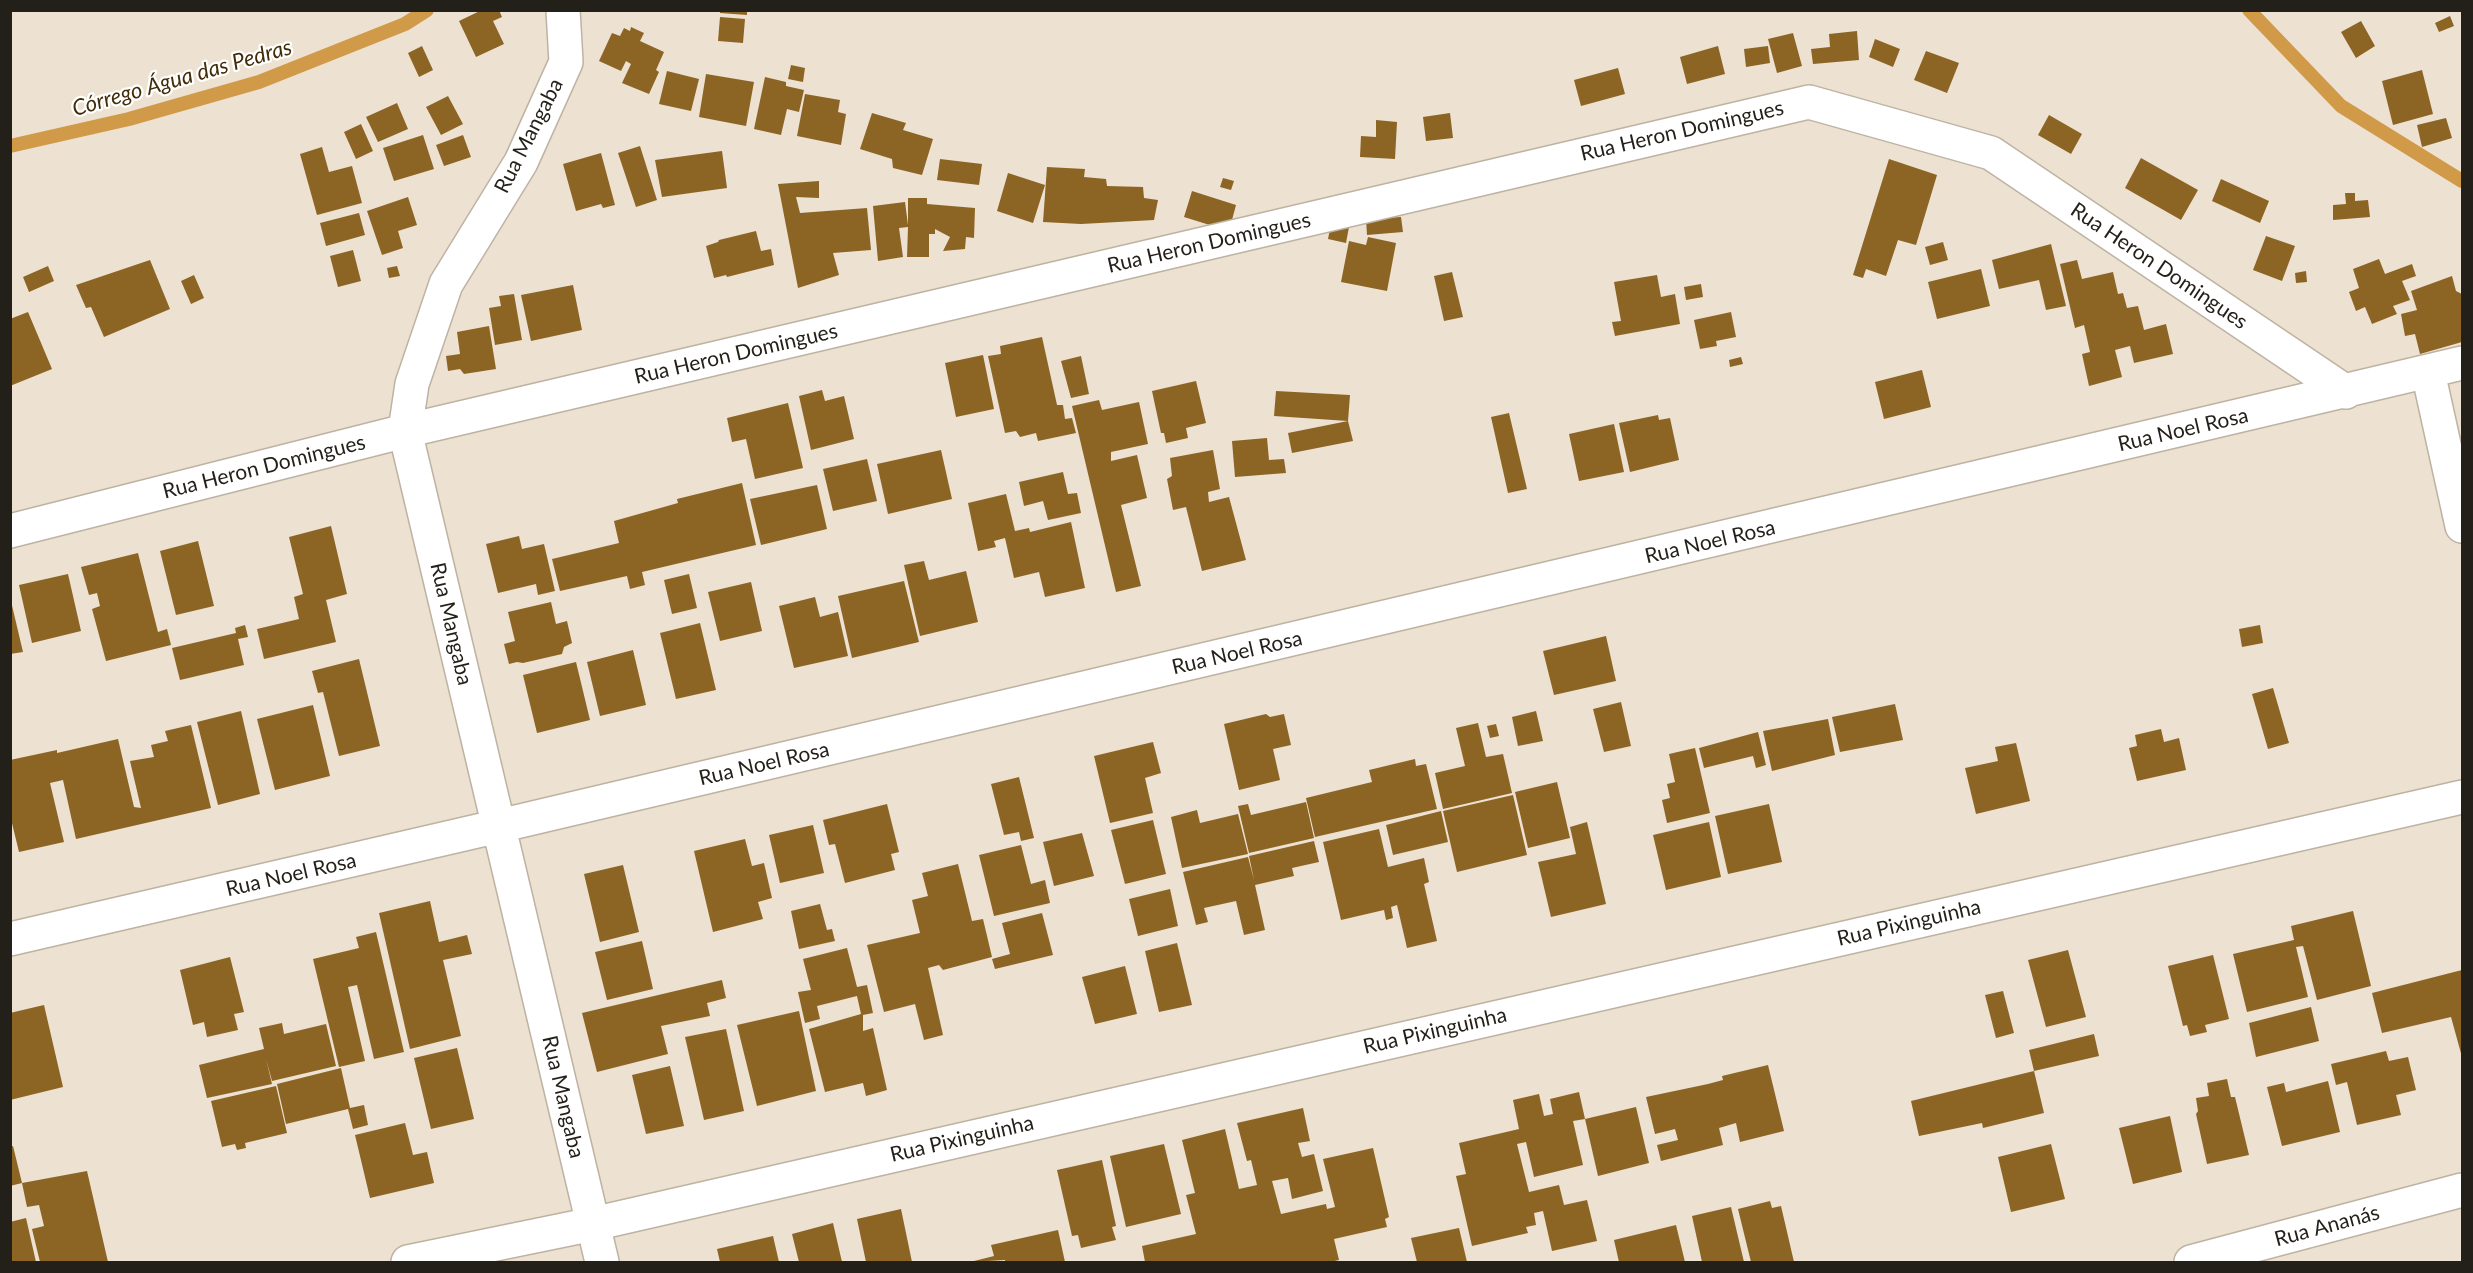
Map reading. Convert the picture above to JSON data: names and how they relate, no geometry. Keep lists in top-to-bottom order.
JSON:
{
  "streets": {
    "street": [
      "Rua Heron Domingues",
      "Rua Mangaba",
      "Rua Noel Rosa",
      "Rua Pixinguinha",
      "Rua Ananás"
    ]
  },
  "crossings": [
    ["Rua Heron Domingues", "Rua Mangaba"],
    ["Rua Heron Domingues", "Rua Noel Rosa"],
    ["Rua Mangaba", "Rua Noel Rosa"],
    ["Rua Mangaba", "Rua Pixinguinha"]
  ],
  "water": ["Córrego Água das Pedras"]
}
